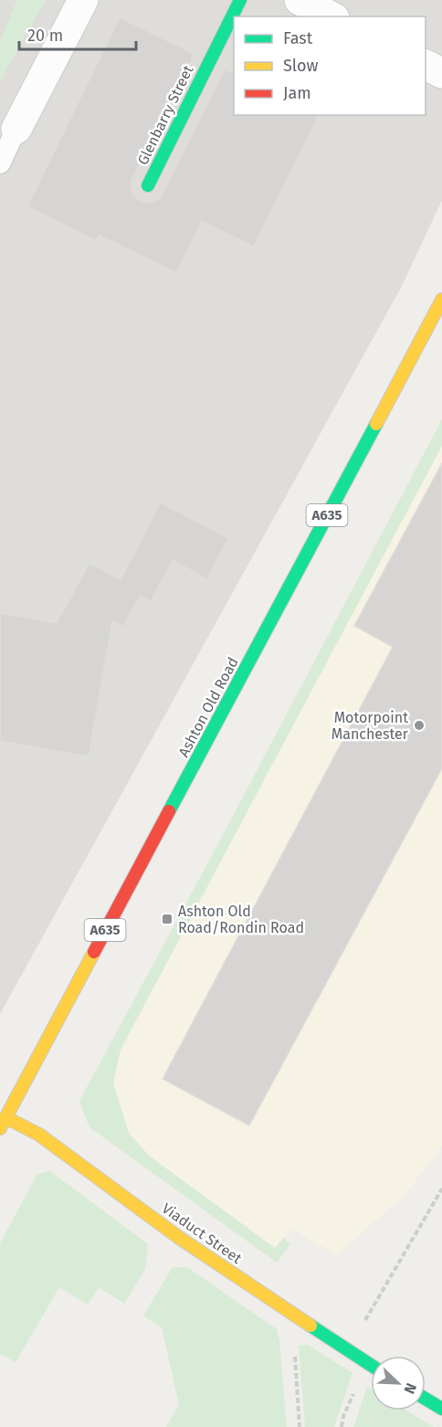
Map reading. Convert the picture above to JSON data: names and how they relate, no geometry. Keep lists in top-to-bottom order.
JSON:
{
  "streets": {
    "main road": [
      "Glenbarry Street",
      "A635",
      "Ashton Old Road",
      "Viaduct Street"
    ]
  },
  "crossings": [
    ["Ashton Old Road", "Viaduct Street"]
  ],
  "places": {
    "other": ["Motorpoint Manchester"],
    "transit": ["Ashton Old Road/Rondin Road"]
  },
  "legend": ["Fast", "Slow", "Jam"],
  "scale_bar": "20 m",
  "north": "bottom right"
}
